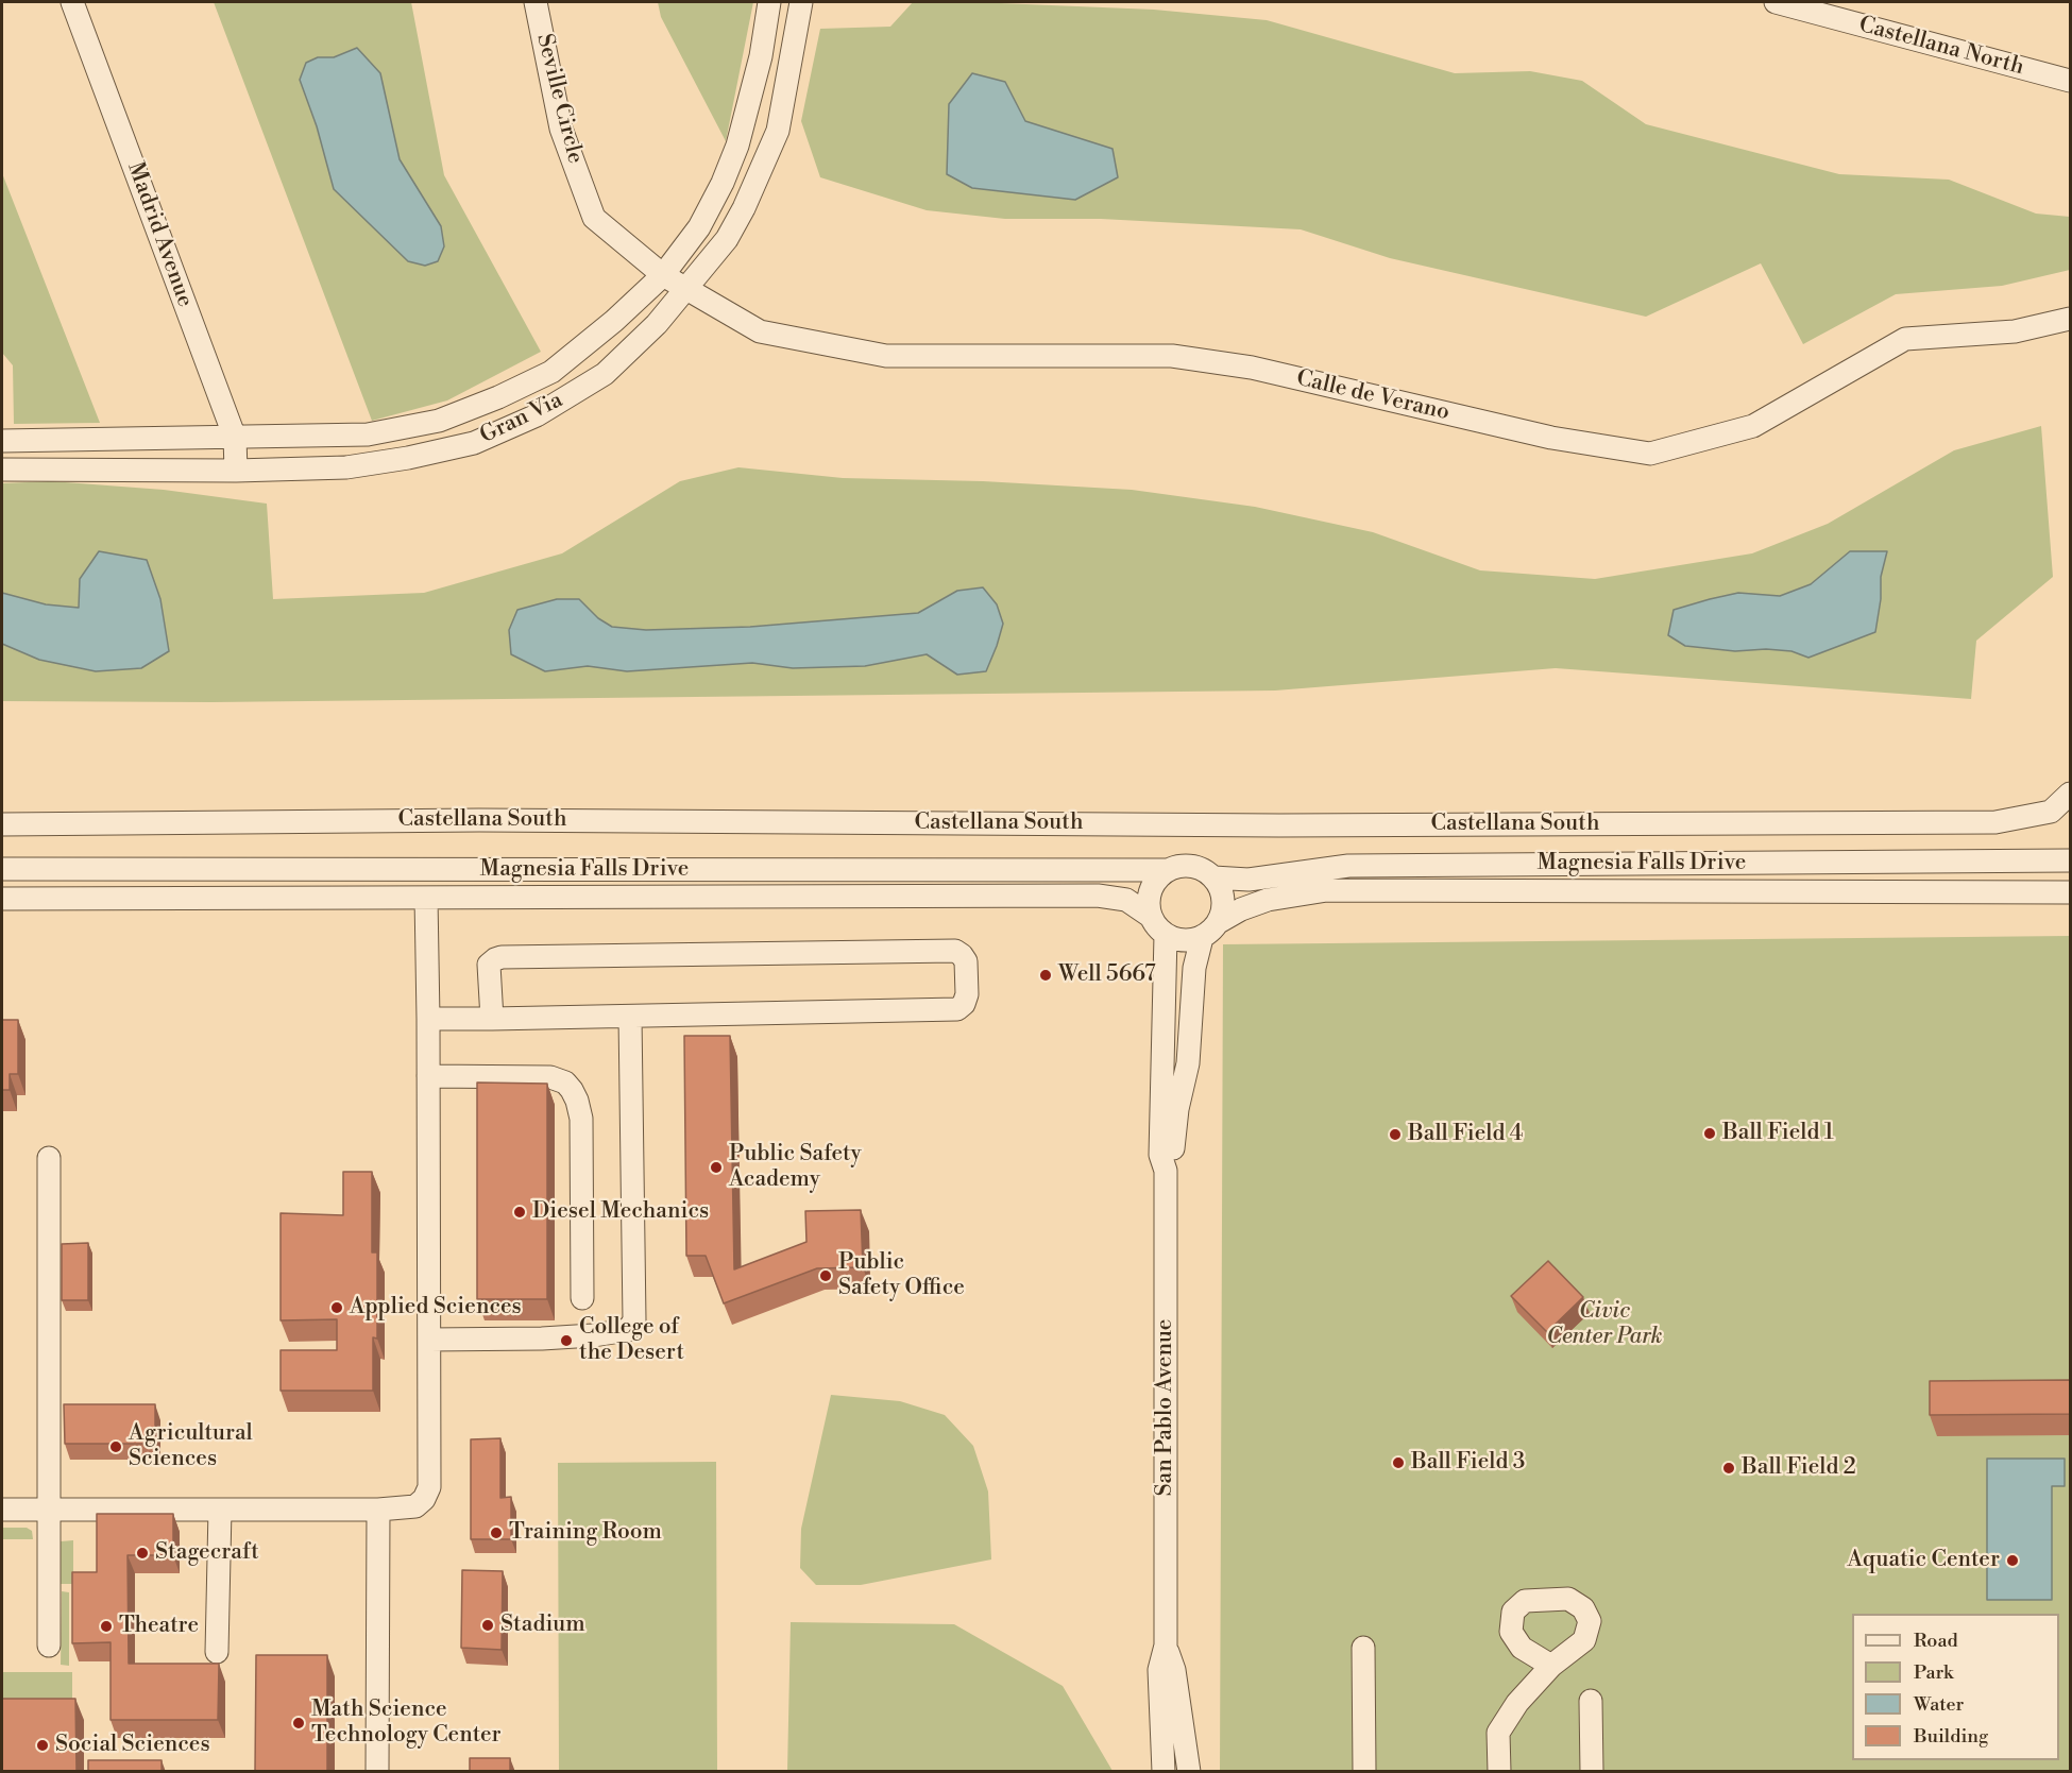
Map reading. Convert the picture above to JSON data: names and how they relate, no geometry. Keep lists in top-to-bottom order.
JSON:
{
  "streets": {
    "street": [
      "Castellana North",
      "Seville Circle",
      "Madrid Avenue",
      "Calle de Verano",
      "Gran Via",
      "Castellana South",
      "Magnesia Falls Drive",
      "San Pablo Avenue"
    ]
  },
  "crossings": [
    ["Seville Circle", "Calle de Verano"],
    ["Seville Circle", "Gran Via"],
    ["Madrid Avenue", "Gran Via"],
    ["Calle de Verano", "Gran Via"],
    ["Magnesia Falls Drive", "San Pablo Avenue"]
  ],
  "parks": ["Civic Center Park"],
  "places": [
    "Well 5667",
    "Ball Field 1",
    "Ball Field 4",
    "Public Safety Academy",
    "Diesel Mechanics",
    "Public Safety Office",
    "Applied Sciences",
    "College of the Desert",
    "Agricultural Sciences",
    "Ball Field 3",
    "Ball Field 2",
    "Training Room",
    "Stagecraft",
    "Aquatic Center",
    "Stadium",
    "Theatre",
    "Math Science Technology Center",
    "Social Sciences"
  ],
  "legend": [
    "Road",
    "Park",
    "Water",
    "Building"
  ]
}
